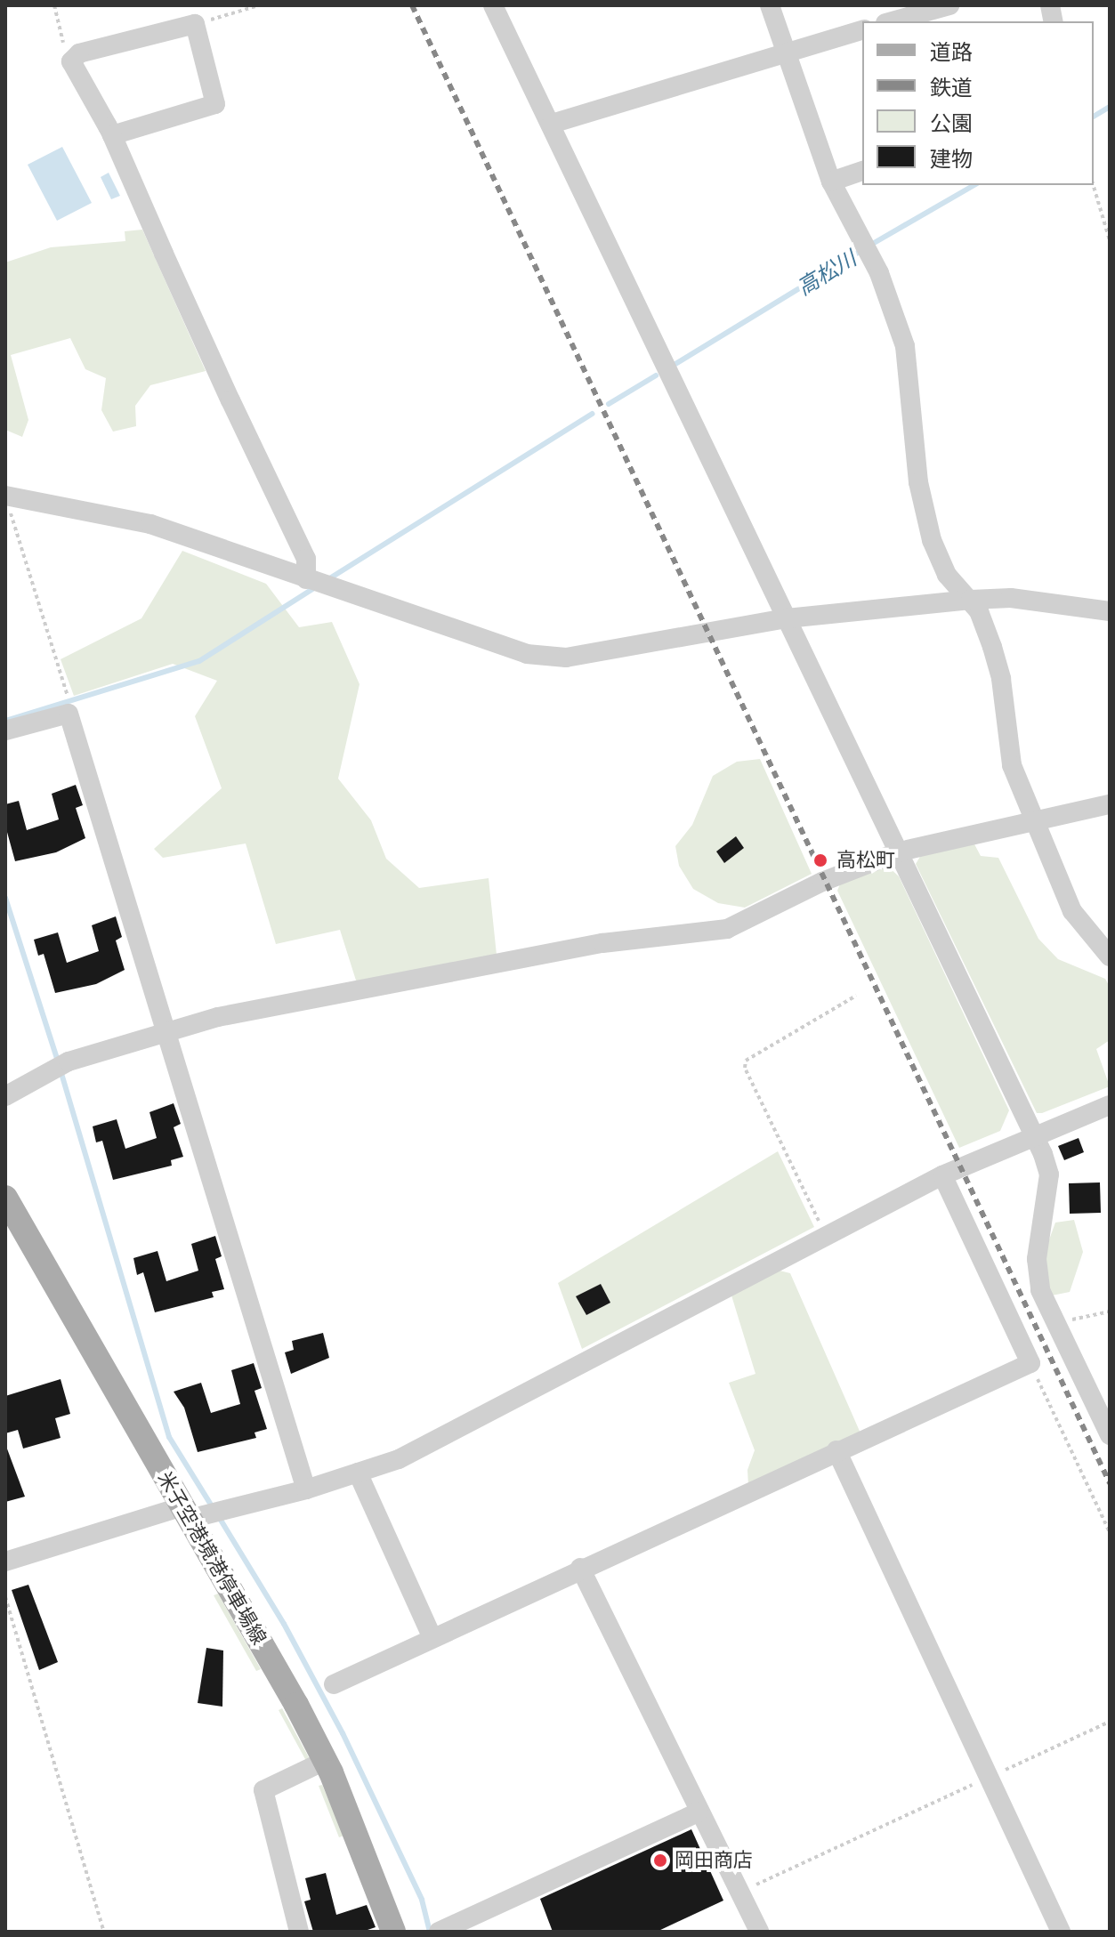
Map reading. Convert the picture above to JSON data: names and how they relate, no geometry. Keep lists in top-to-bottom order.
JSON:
{
  "streets": {
    "main road": ["米子空港境港停車場線"]
  },
  "water": ["高松川"],
  "places": ["高松町", "岡田商店"],
  "legend": [
    "道路",
    "鉄道",
    "公園",
    "建物"
  ]
}
